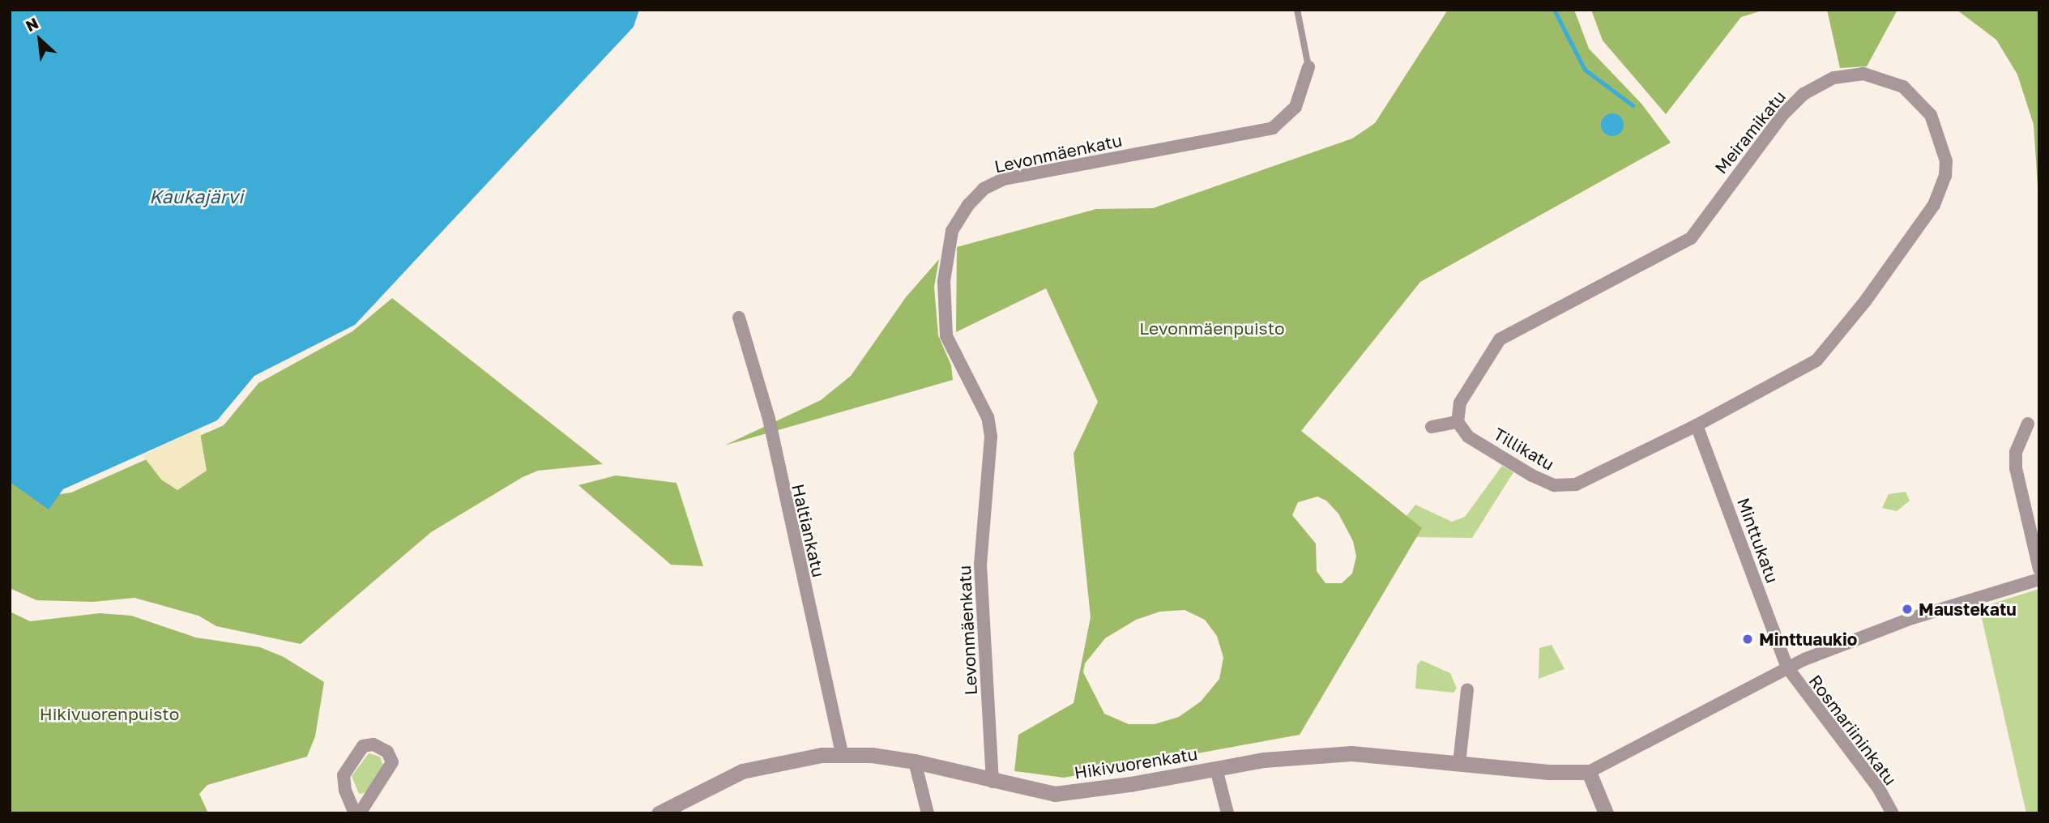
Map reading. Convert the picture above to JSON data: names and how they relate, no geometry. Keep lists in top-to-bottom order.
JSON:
{
  "streets": {
    "street": [
      "Meiramikatu",
      "Levonmäenkatu",
      "Tillikatu",
      "Haltiankatu",
      "Minttukatu",
      "Rosmariininkatu",
      "Hikivuorenkatu"
    ]
  },
  "crossings": [
    ["Meiramikatu", "Tillikatu"],
    ["Meiramikatu", "Minttukatu"],
    ["Levonmäenkatu", "Hikivuorenkatu"],
    ["Tillikatu", "Minttukatu"],
    ["Haltiankatu", "Hikivuorenkatu"],
    ["Minttukatu", "Rosmariininkatu"]
  ],
  "water": ["Kaukajärvi"],
  "parks": ["Levonmäenpuisto", "Hikivuorenpuisto"],
  "places": ["Maustekatu", "Minttuaukio"],
  "north": "top left"
}
